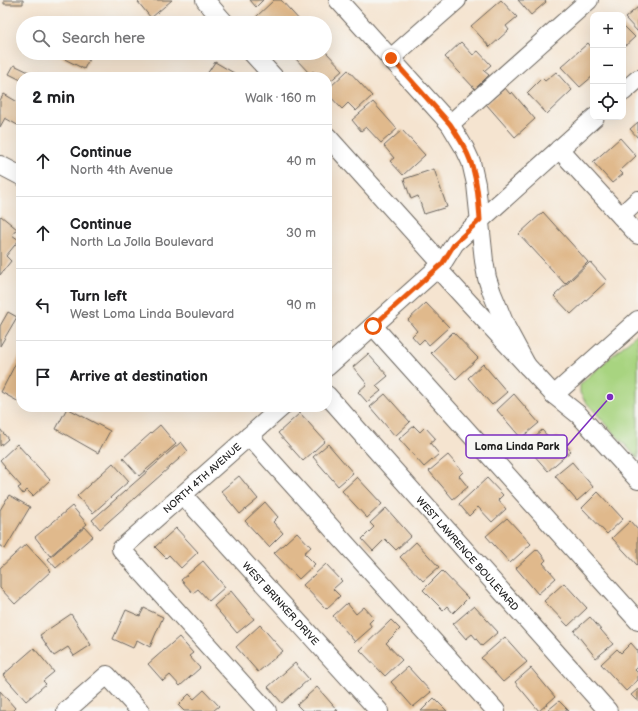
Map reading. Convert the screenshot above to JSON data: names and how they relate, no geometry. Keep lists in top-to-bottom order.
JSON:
{
  "streets": {
    "street": ["NORTH 4TH AVENUE", "WEST LAWRENCE BOULEVARD", "WEST BRINKER DRIVE"]
  },
  "crossings": [
    ["NORTH 4TH AVENUE", "WEST BRINKER DRIVE"]
  ],
  "places": ["Loma Linda Park"],
  "page": {
    "map_buttons": ["+", "−"],
    "search": "Search here",
    "heading": ["2 min", "Walk · 160 m"],
    "list": [
      ["Continue", "North 4th Avenue", "40 m"],
      ["Continue", "North La Jolla Boulevard", "30 m"],
      ["Turn left", "West Loma Linda Boulevard", "90 m"],
      "Arrive at destination"
    ]
  }
}
